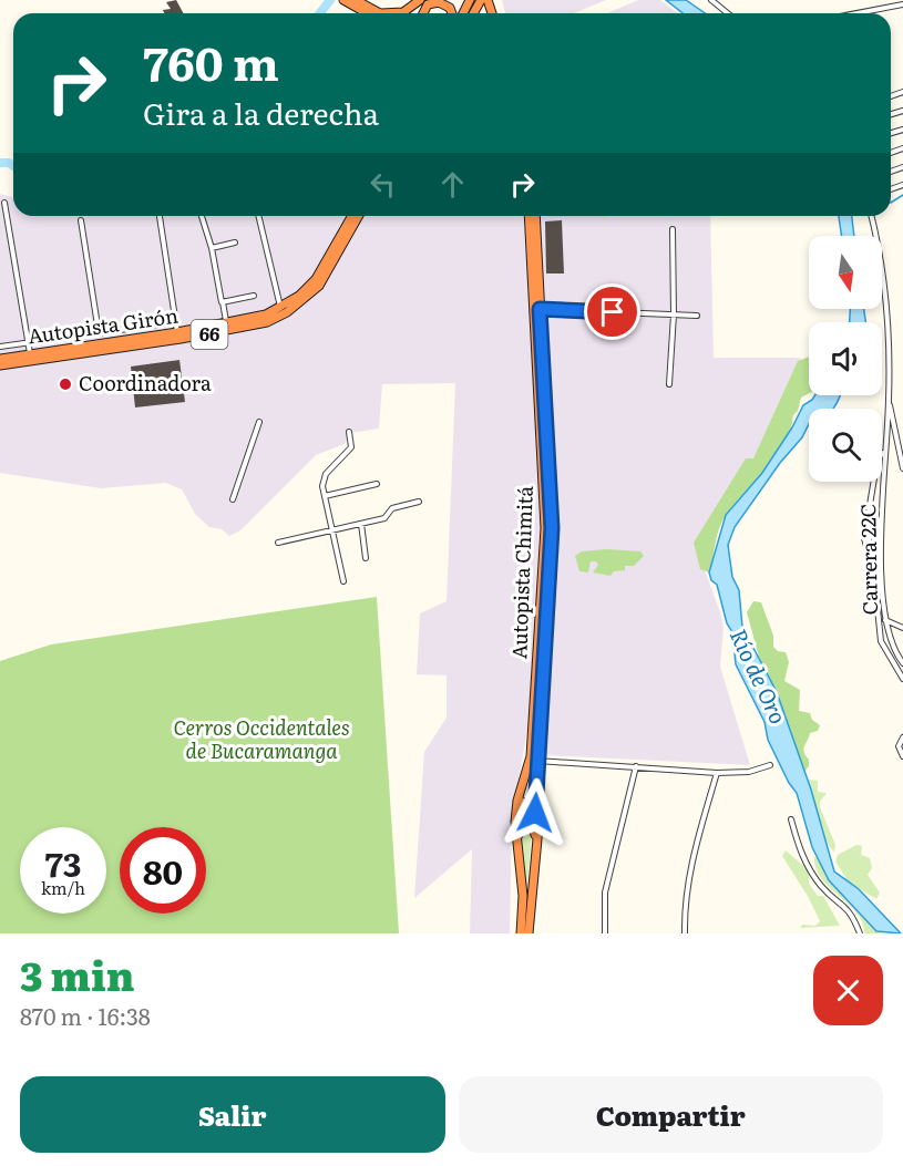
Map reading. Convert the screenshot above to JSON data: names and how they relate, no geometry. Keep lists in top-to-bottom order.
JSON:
{
  "streets": {
    "highway": ["Autopista Girón", "66", "Autopista Chimitá"],
    "street": ["Carrera 22C"]
  },
  "water": ["Río de Oro"],
  "parks": ["Cerros Occidentales de Bucaramanga"],
  "places": ["Coordinadora"],
  "north": "bottom",
  "page": {
    "turn": ["760 m", "Gira a la derecha"],
    "speed": "73 km/h",
    "limit": "80",
    "heading": ["3 min", "870 m · 16:38"],
    "buttons": ["Salir", "Compartir"]
  }
}
